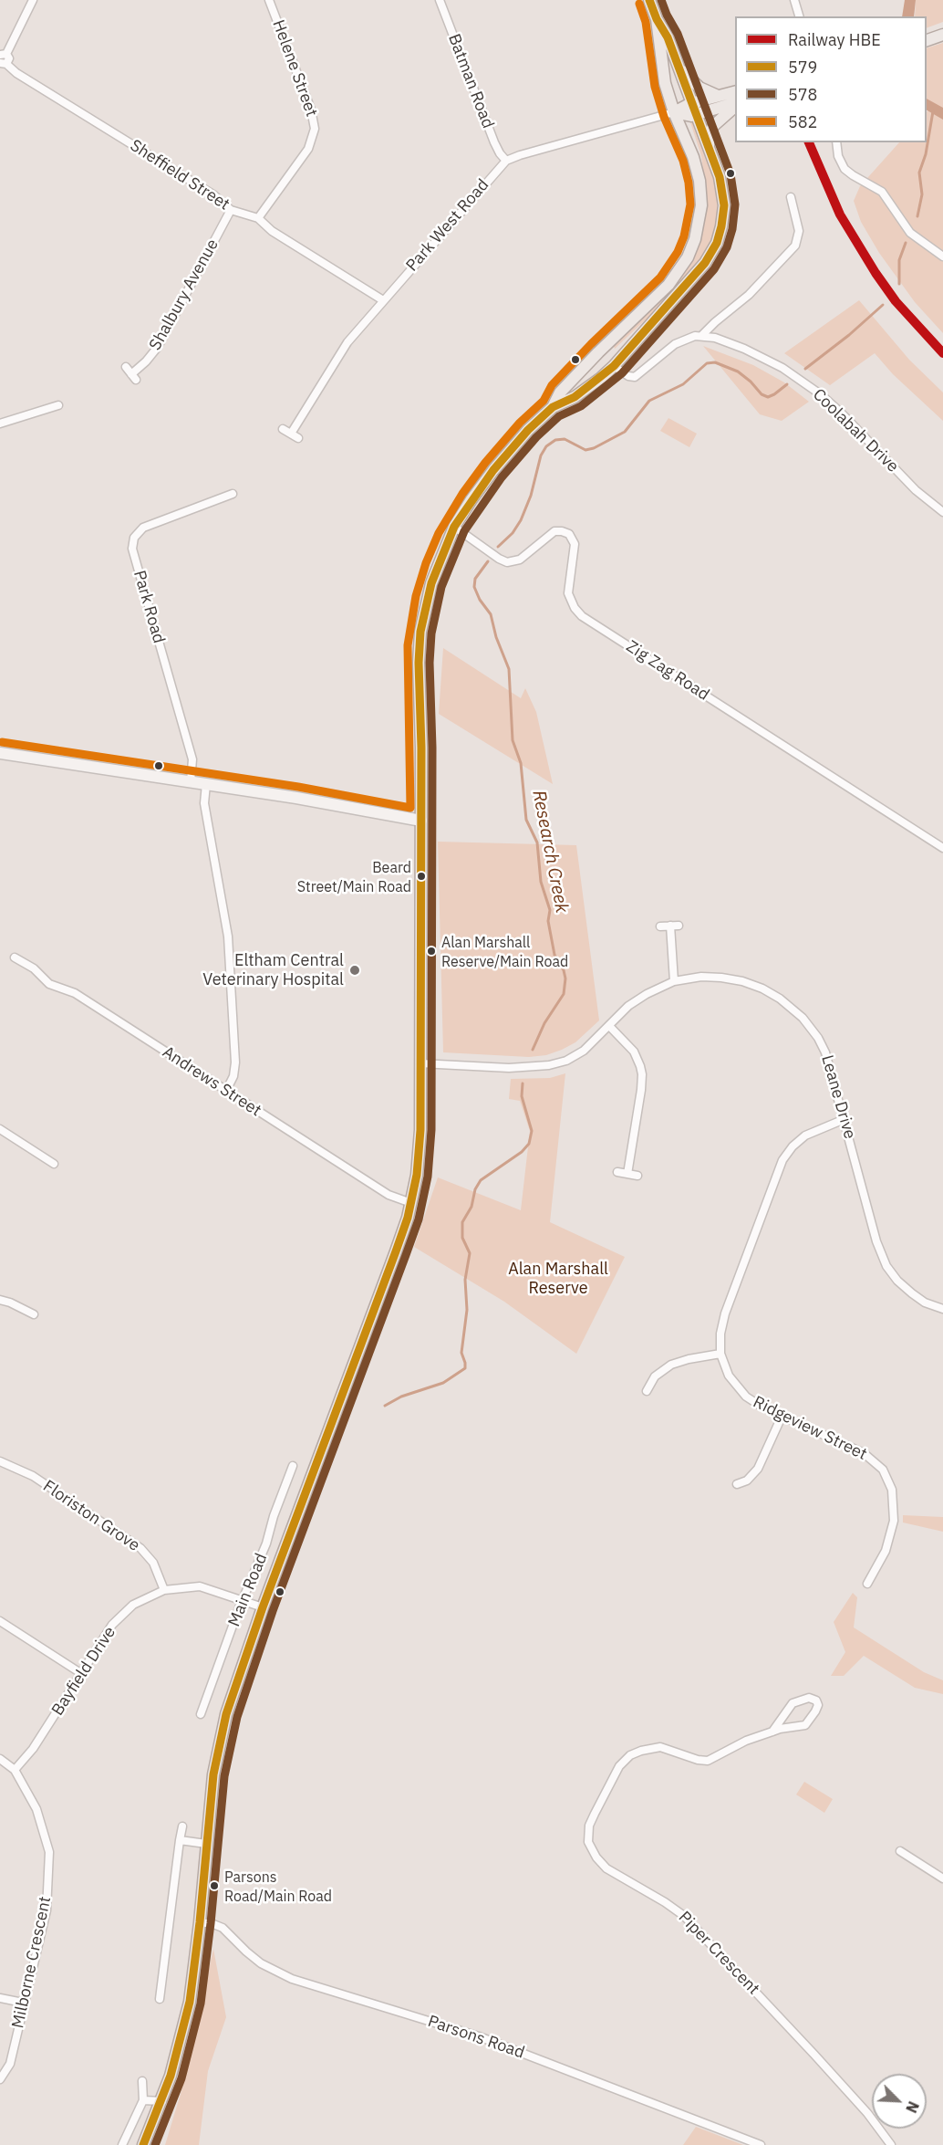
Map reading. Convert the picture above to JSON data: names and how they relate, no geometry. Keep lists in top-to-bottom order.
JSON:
{
  "streets": {
    "main road": ["Main Road"],
    "street": [
      "Helene Street",
      "Batman Road",
      "Sheffield Street",
      "Park West Road",
      "Shalbury Avenue",
      "Coolabah Drive",
      "Park Road",
      "Zig Zag Road",
      "Andrews Street",
      "Leane Drive",
      "Ridgeview Street",
      "Floriston Grove",
      "Bayfield Drive",
      "Piper Crescent",
      "Milborne Crescent",
      "Parsons Road"
    ]
  },
  "crossings": [
    ["Helene Street", "Sheffield Street"],
    ["Batman Road", "Park West Road"],
    ["Sheffield Street", "Park West Road"],
    ["Sheffield Street", "Shalbury Avenue"],
    ["Park West Road", "Main Road"],
    ["Zig Zag Road", "Main Road"],
    ["Andrews Street", "Main Road"],
    ["Leane Drive", "Ridgeview Street"],
    ["Leane Drive", "Main Road"],
    ["Floriston Grove", "Bayfield Drive"],
    ["Main Road", "Bayfield Drive"],
    ["Main Road", "Parsons Road"],
    ["Bayfield Drive", "Milborne Crescent"]
  ],
  "water": ["Research Creek"],
  "parks": ["Alan Marshall Reserve"],
  "places": [
    "Beard Street/Main Road",
    "Alan Marshall Reserve/Main Road",
    "Eltham Central Veterinary Hospital",
    "Parsons Road/Main Road"
  ],
  "lines": [
    "transit line 579",
    "transit line 578",
    "transit line 582",
    "rail line HBE"
  ],
  "legend": [
    "Railway HBE",
    "579",
    "578",
    "582"
  ],
  "north": "bottom right"
}
